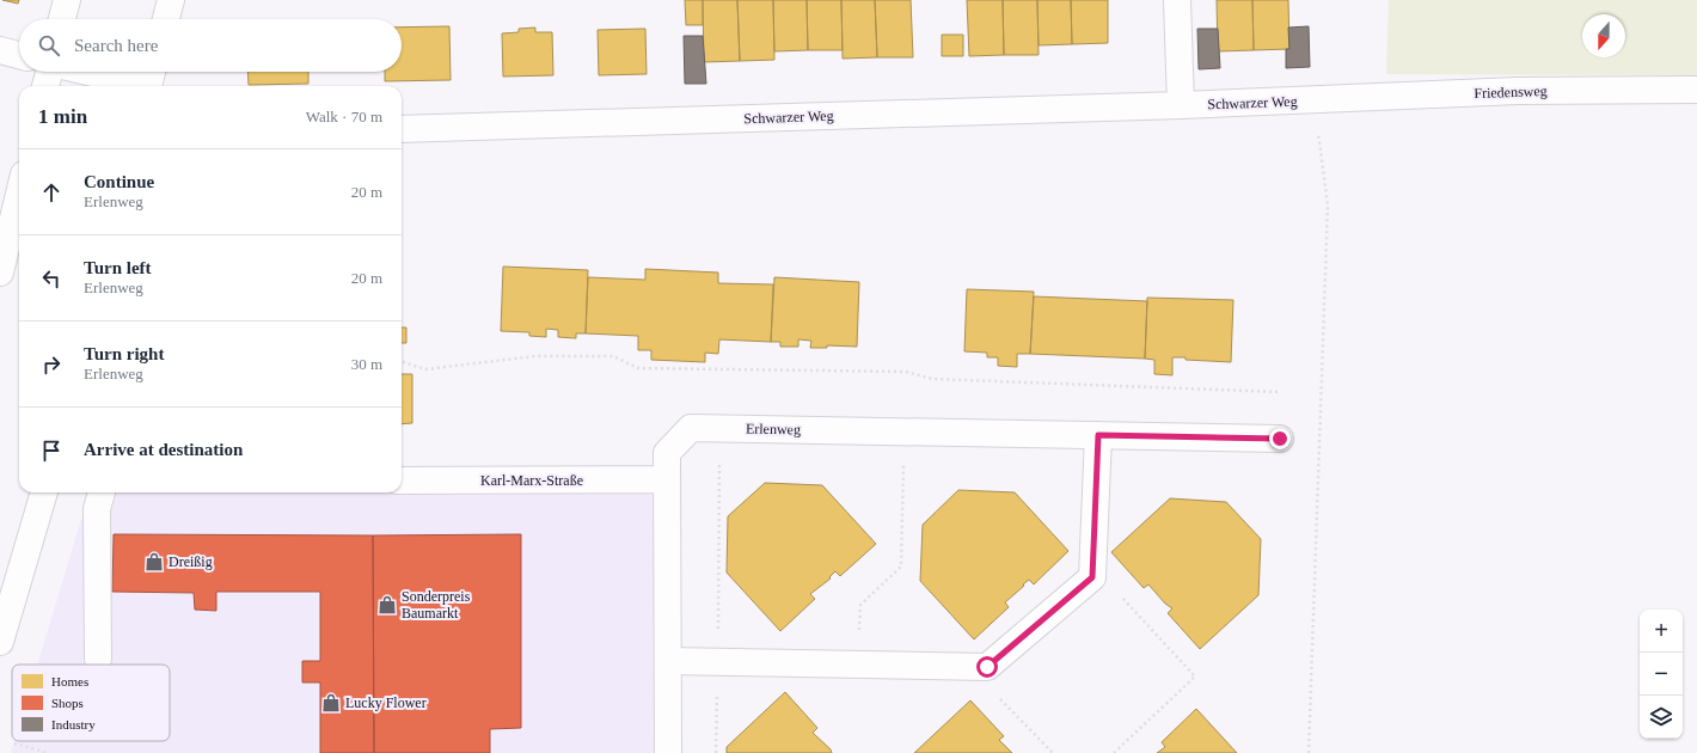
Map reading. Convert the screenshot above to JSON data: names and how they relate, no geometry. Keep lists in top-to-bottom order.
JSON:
{
  "streets": {
    "street": [
      "Friedensweg",
      "Schwarzer Weg",
      "Erlenweg",
      "Karl-Marx-Straße"
    ]
  },
  "crossings": [
    ["Friedensweg", "Schwarzer Weg"],
    ["Erlenweg", "Karl-Marx-Straße"]
  ],
  "places": {
    "shop": ["Dreißig", "Sonderpreis Baumarkt", "Lucky Flower"]
  },
  "legend": ["Homes", "Shops", "Industry"],
  "north": "bottom",
  "page": {
    "search": "Search here",
    "heading": ["1 min", "Walk · 70 m"],
    "list": [
      ["Continue", "Erlenweg", "20 m"],
      ["Turn left", "Erlenweg", "20 m"],
      ["Turn right", "Erlenweg", "30 m"],
      "Arrive at destination"
    ],
    "map_buttons": ["+", "−"]
  }
}
